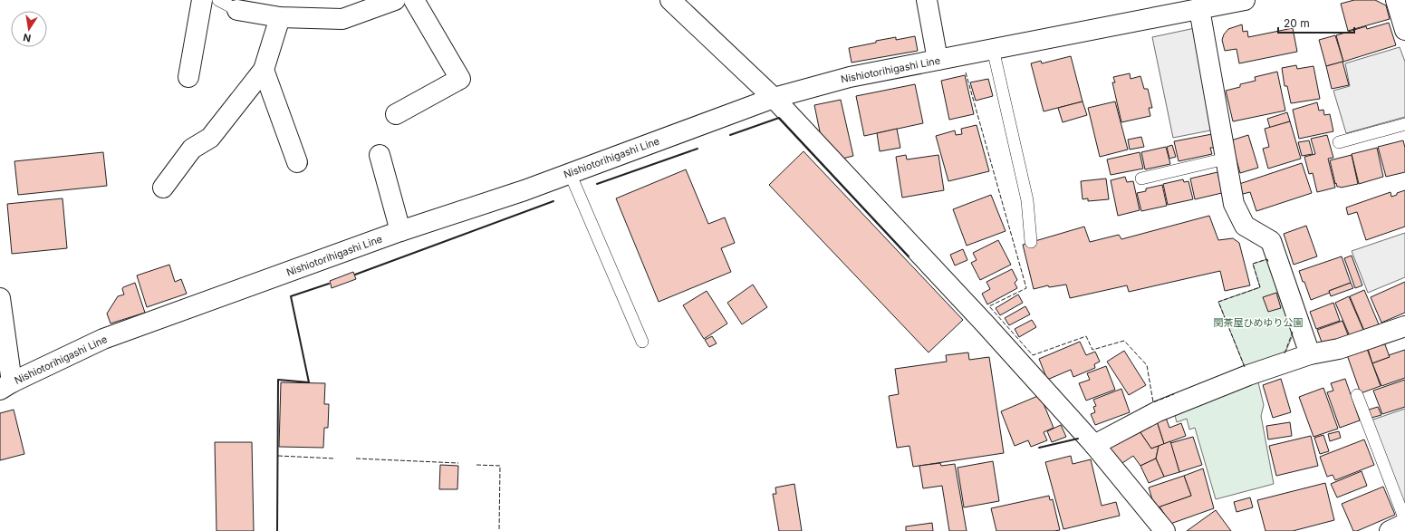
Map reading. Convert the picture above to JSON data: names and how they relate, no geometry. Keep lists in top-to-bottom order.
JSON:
{
  "streets": {
    "street": ["Nishiotorihigashi Line"]
  },
  "parks": ["関茶屋ひめゆり公園"],
  "scale_bar": "20 m",
  "north": "bottom"
}
